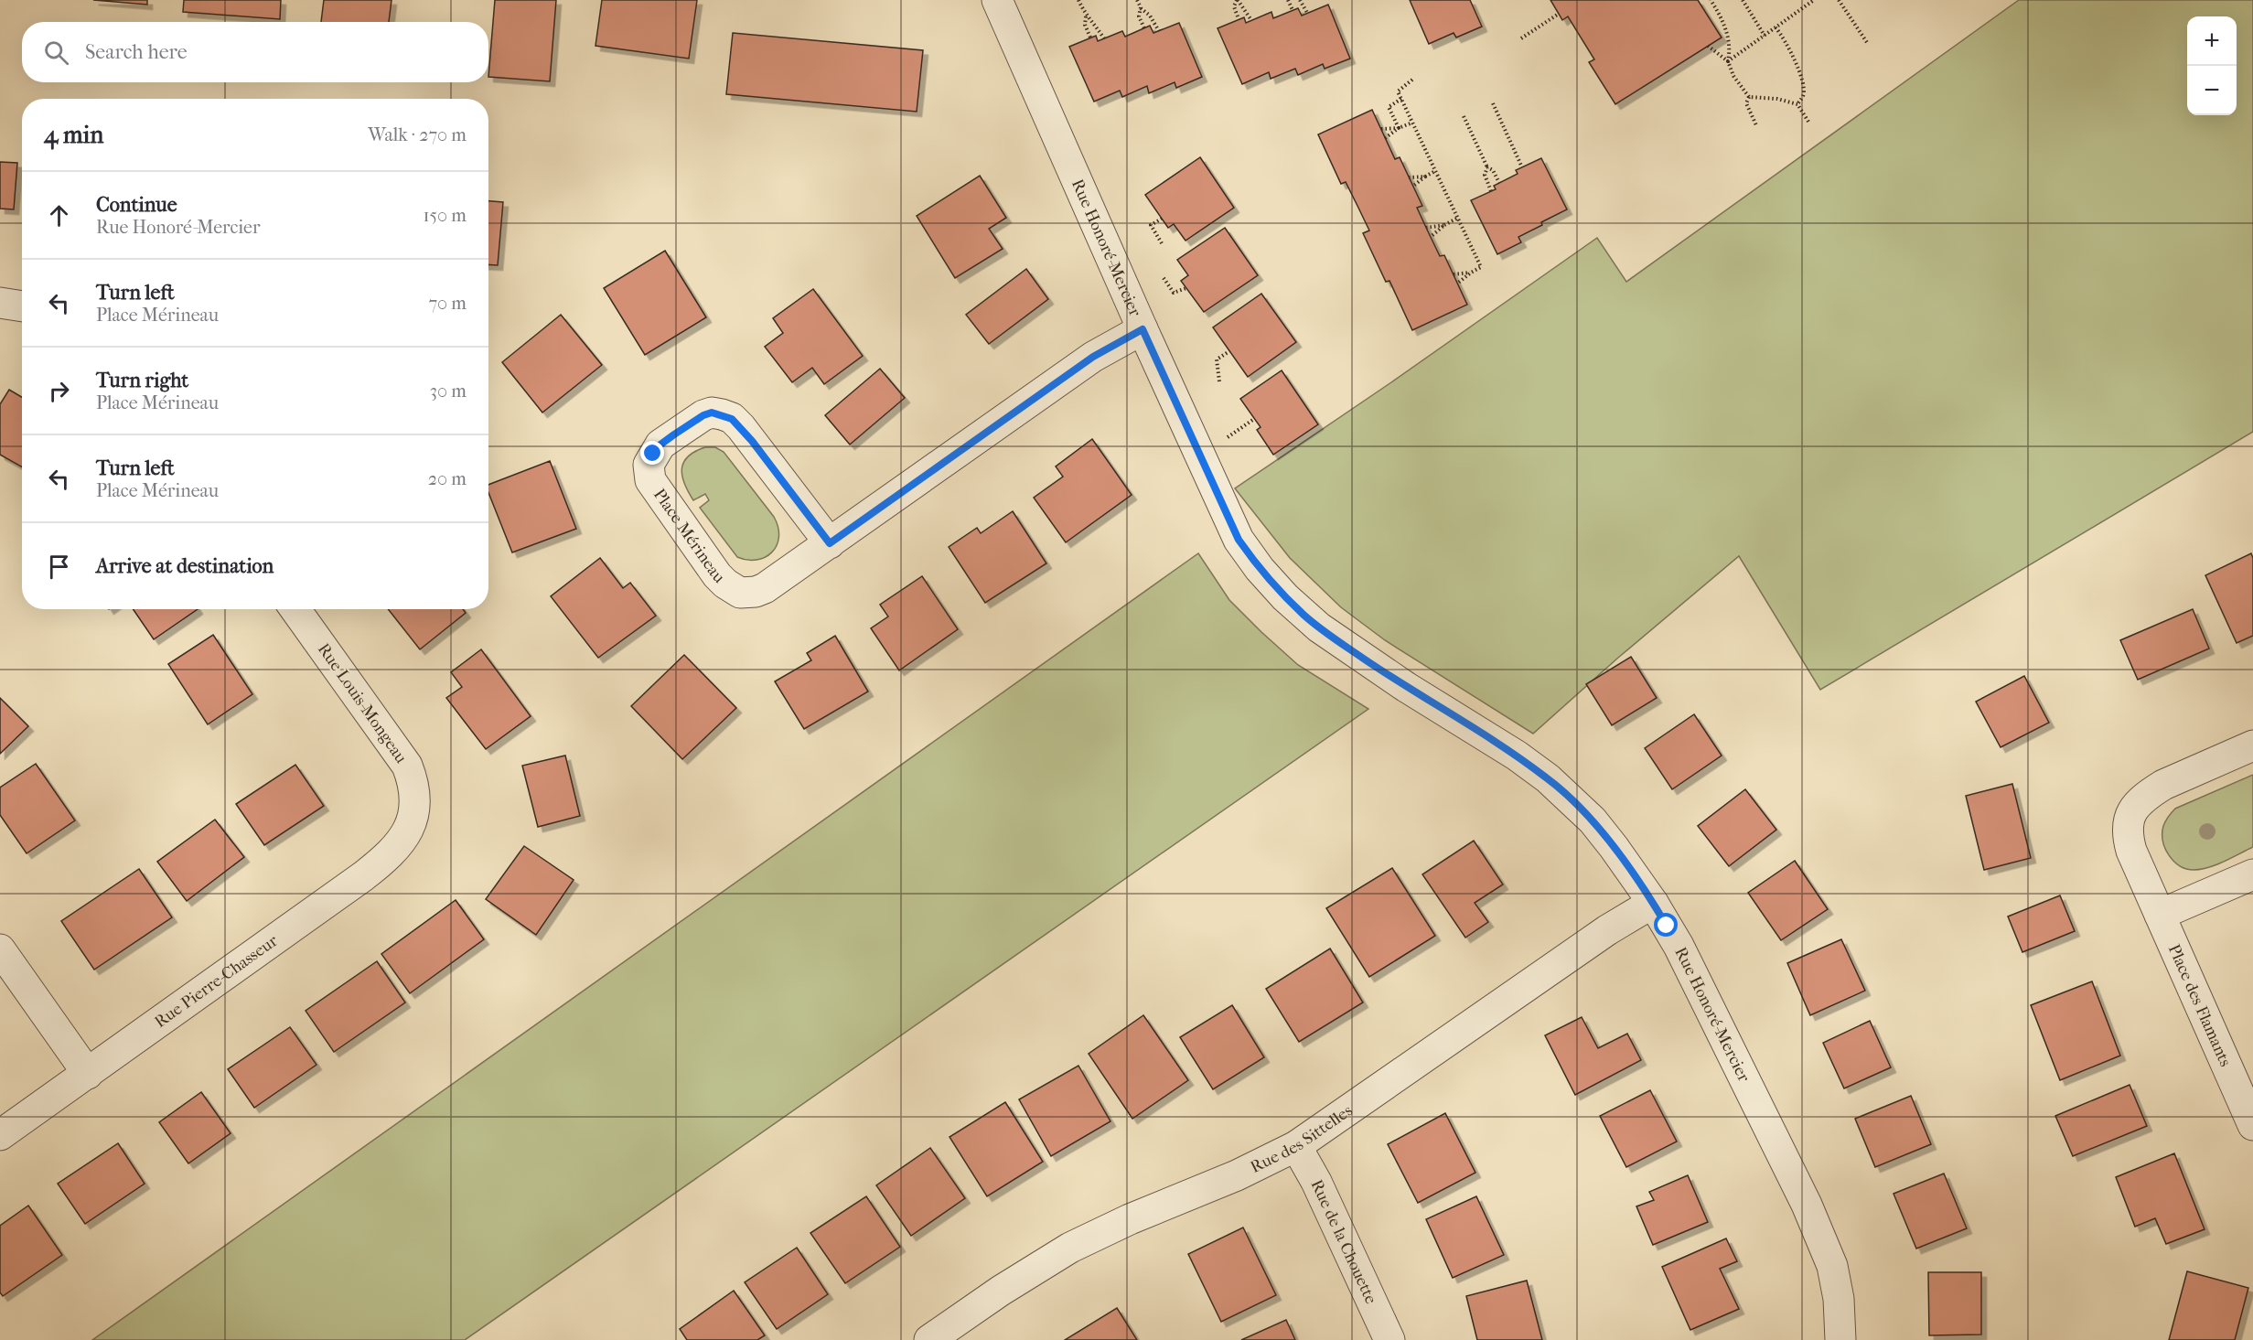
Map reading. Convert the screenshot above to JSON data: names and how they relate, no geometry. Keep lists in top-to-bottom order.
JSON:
{
  "streets": {
    "street": [
      "Rue Honoré-Mercier",
      "Place Mérineau",
      "Rue Louis-Mongeau",
      "Rue Pierre-Chasseur",
      "Place des Flamants",
      "Rue des Sittelles",
      "Rue de la Chouette"
    ]
  },
  "crossings": [
    ["Rue Honoré-Mercier", "Place Mérineau"],
    ["Rue Honoré-Mercier", "Rue des Sittelles"],
    ["Rue Louis-Mongeau", "Rue Pierre-Chasseur"],
    ["Rue des Sittelles", "Rue de la Chouette"]
  ],
  "page": {
    "map_buttons": ["+", "−"],
    "search": "Search here",
    "heading": ["4 min", "Walk · 270 m"],
    "list": [
      ["Continue", "Rue Honoré-Mercier", "150 m"],
      ["Turn left", "Place Mérineau", "70 m"],
      ["Turn right", "Place Mérineau", "30 m"],
      ["Turn left", "Place Mérineau", "20 m"],
      "Arrive at destination"
    ]
  }
}
